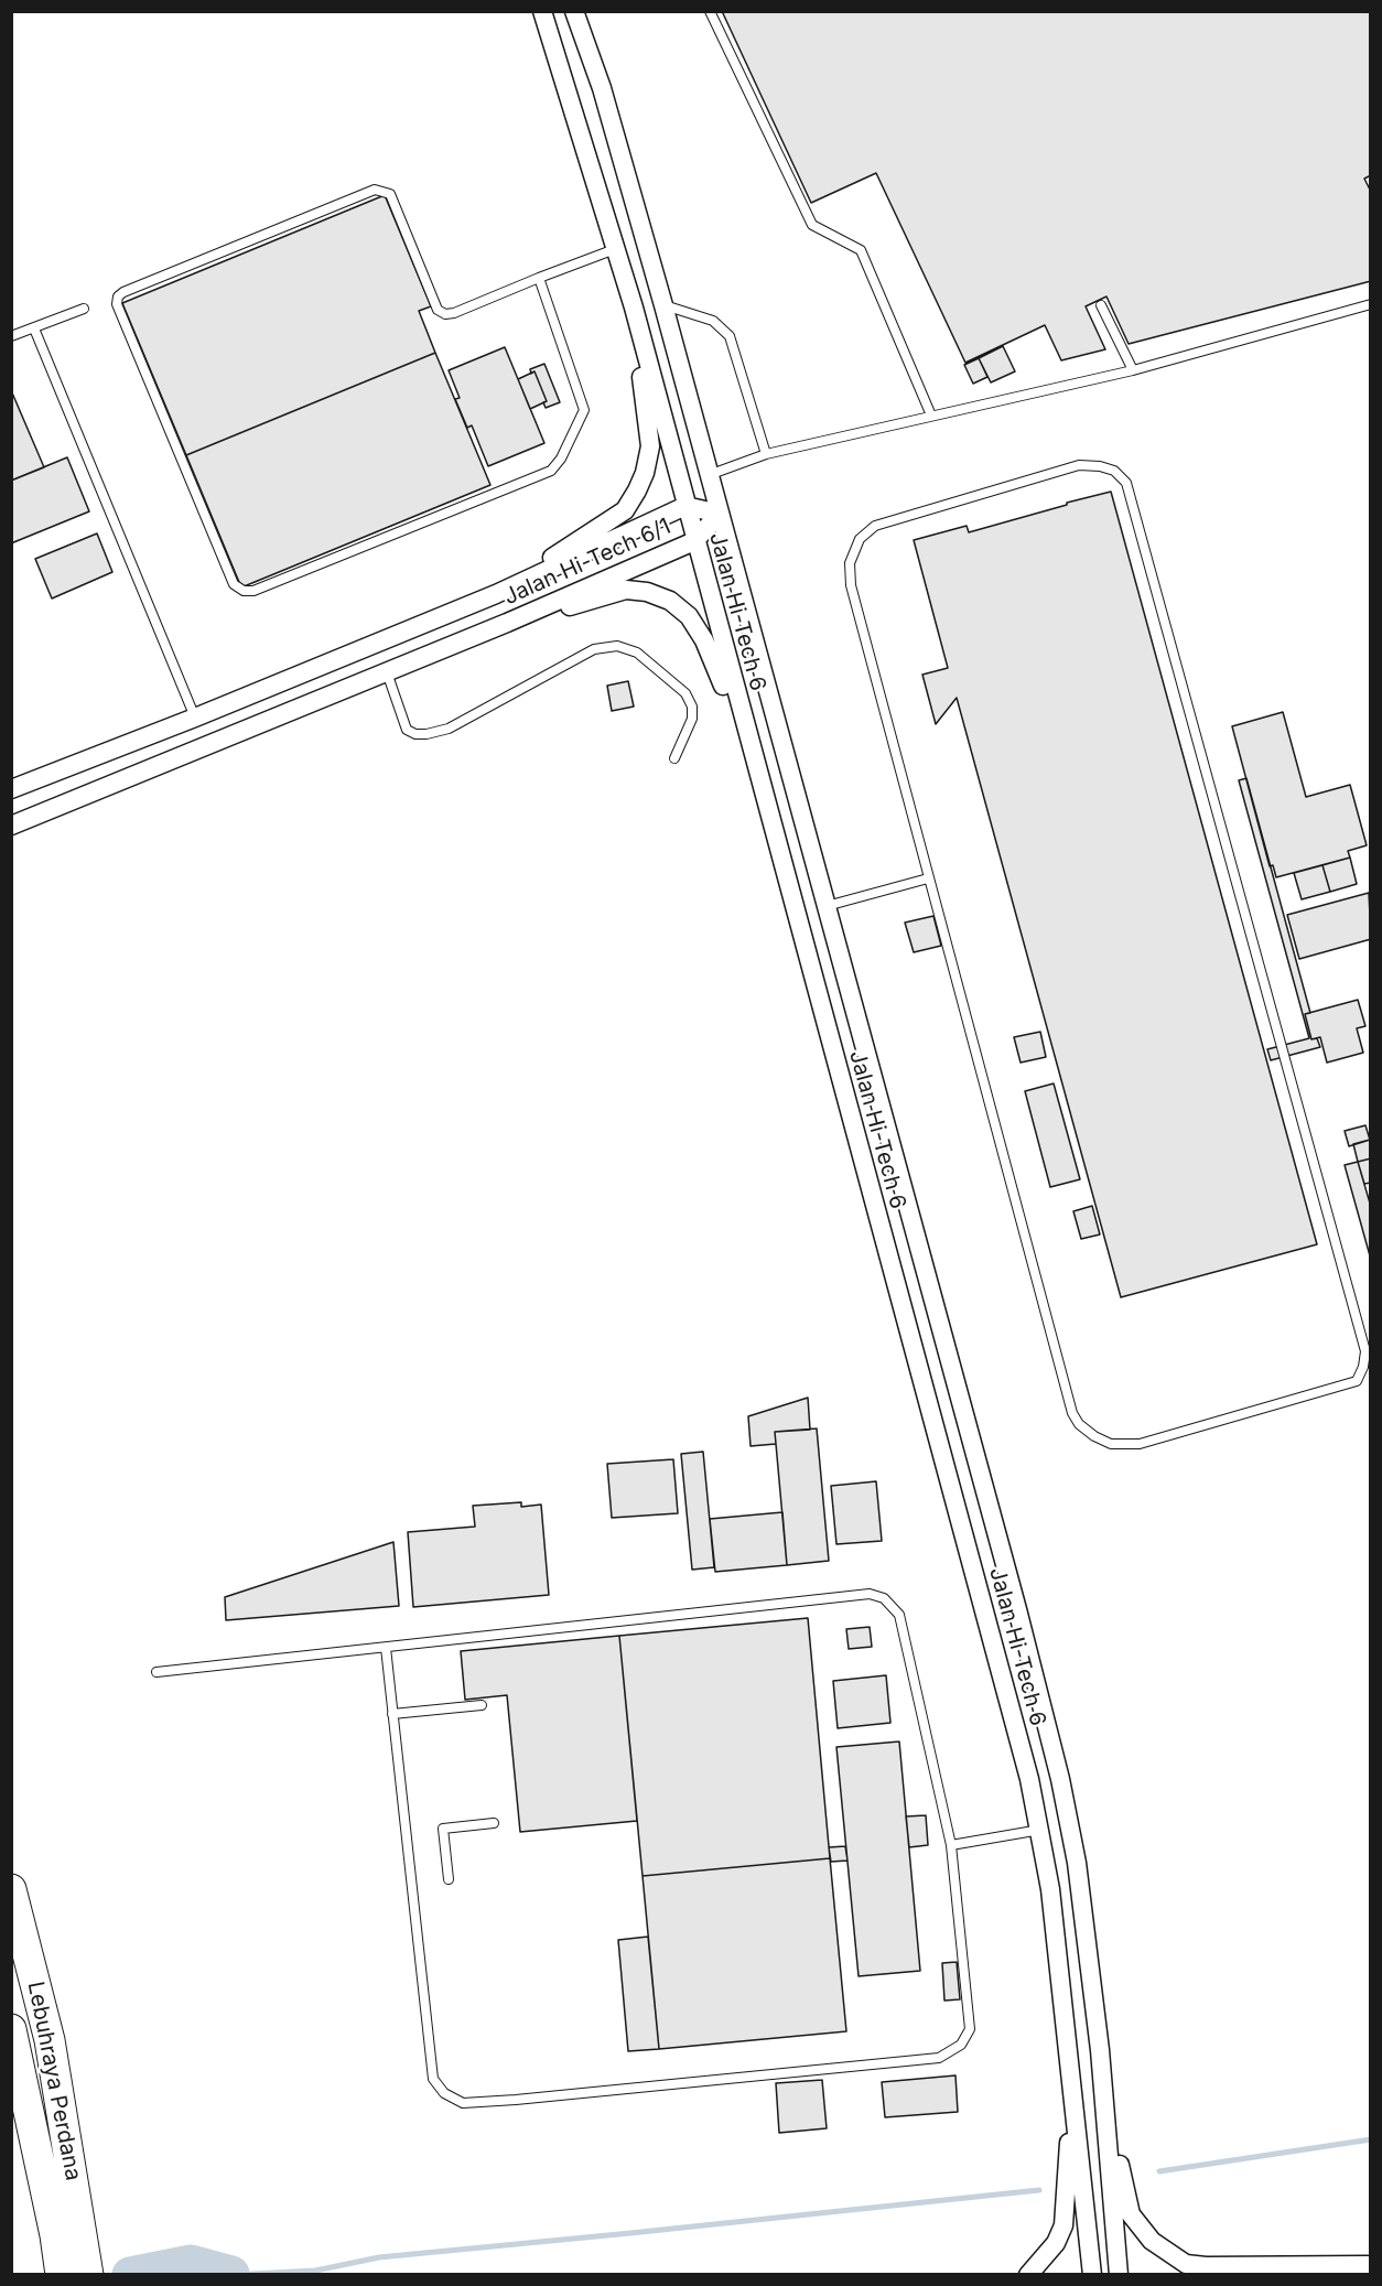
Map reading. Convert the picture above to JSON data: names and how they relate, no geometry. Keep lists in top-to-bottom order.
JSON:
{
  "streets": {
    "main road": ["Lebuhraya Perdana"],
    "street": ["Jalan Hi-Tech 6/1", "Jalan Hi-Tech 6"]
  },
  "crossings": [
    ["Jalan Hi-Tech 6/1", "Jalan Hi-Tech 6"]
  ]
}
